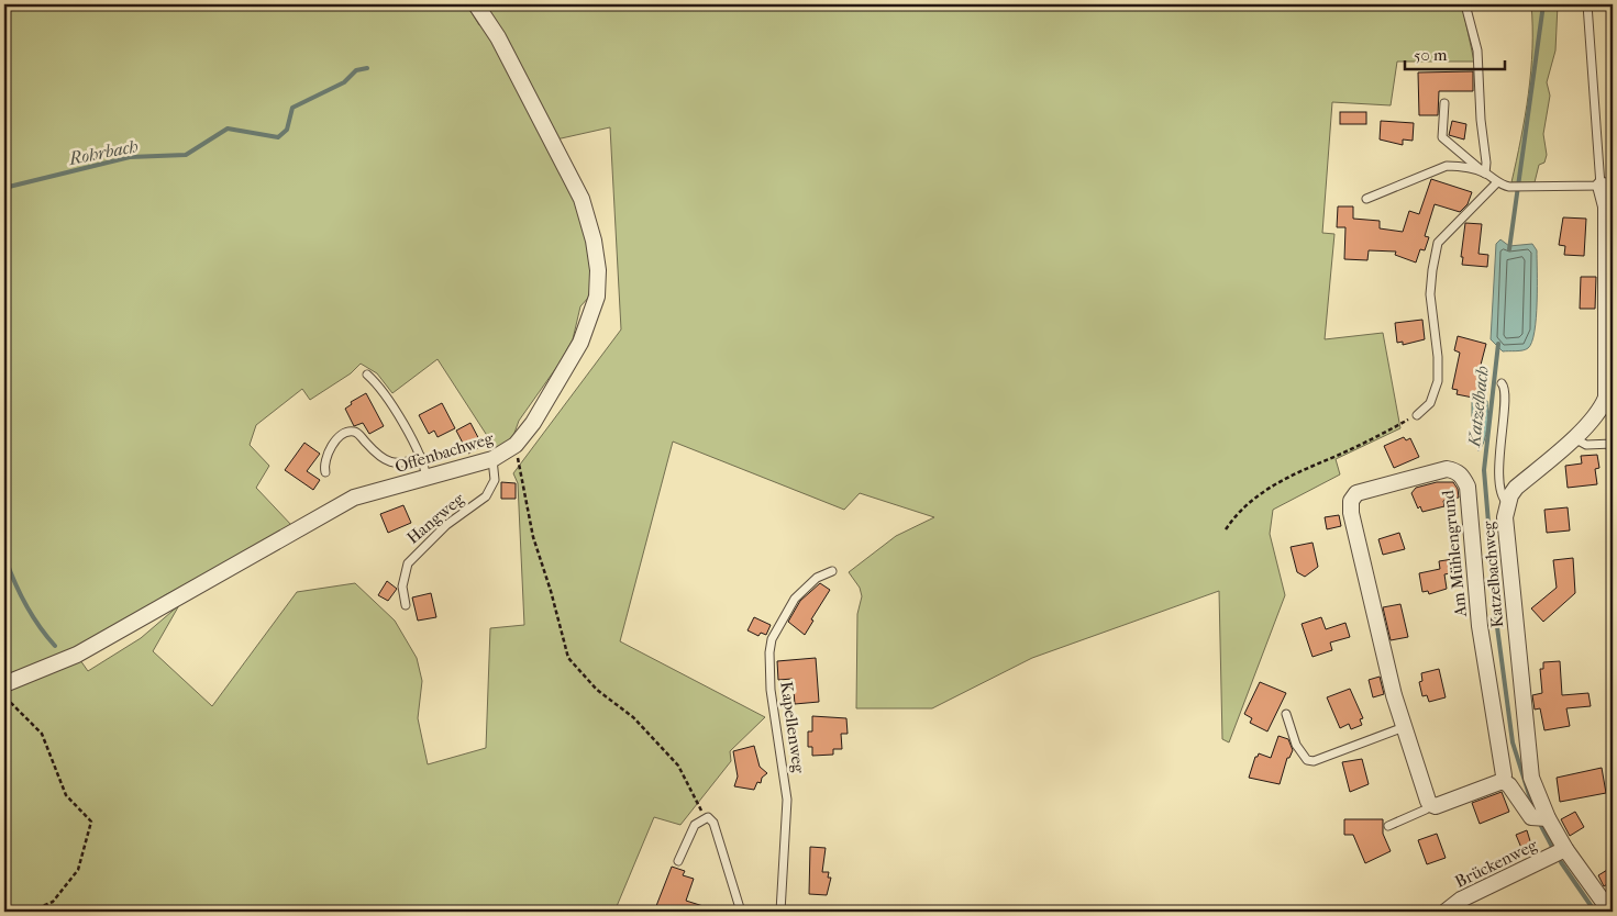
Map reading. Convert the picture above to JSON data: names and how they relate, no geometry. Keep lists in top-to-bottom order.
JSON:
{
  "streets": {
    "street": [
      "Offenbachweg",
      "Am Mühlengrund",
      "Katzelbachweg",
      "Brückenweg"
    ],
    "lane": ["Hangweg", "Kapellenweg"]
  },
  "crossings": [
    ["Offenbachweg", "Hangweg"],
    ["Katzelbachweg", "Brückenweg"]
  ],
  "water": ["Rohrbach", "Katzelbach"],
  "scale_bar": "50 m"
}
